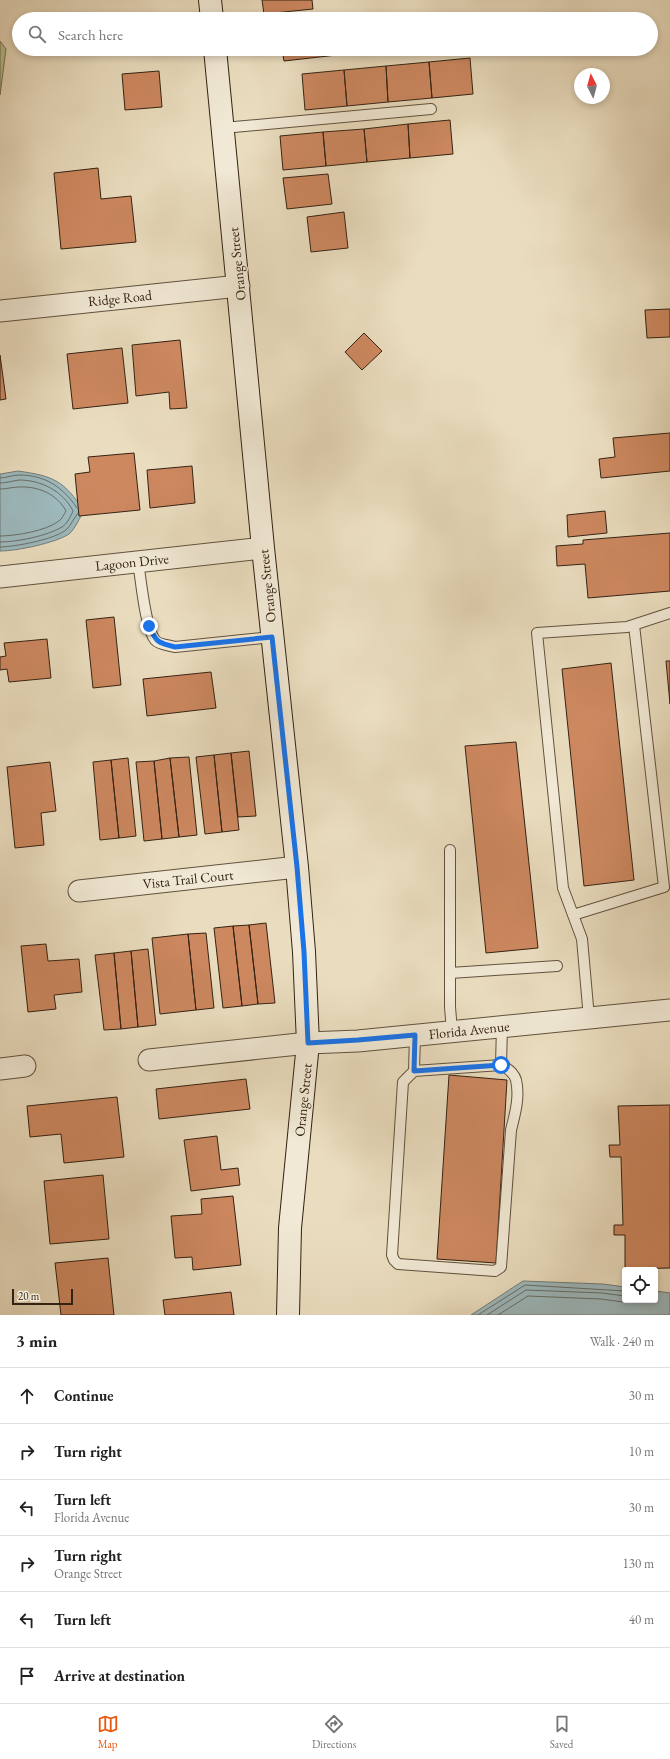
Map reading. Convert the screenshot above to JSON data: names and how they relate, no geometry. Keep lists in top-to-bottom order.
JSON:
{
  "streets": {
    "street": [
      "Orange Street",
      "Ridge Road",
      "Lagoon Drive",
      "Vista Trail Court",
      "Florida Avenue"
    ]
  },
  "crossings": [
    ["Orange Street", "Ridge Road"],
    ["Orange Street", "Lagoon Drive"],
    ["Orange Street", "Vista Trail Court"],
    ["Orange Street", "Florida Avenue"]
  ],
  "scale_bar": "20 m",
  "north": "top",
  "page": {
    "search": "Search here",
    "scale": "20 m",
    "heading": ["3 min", "Walk · 240 m"],
    "list": [
      ["Continue", "30 m"],
      ["Turn right", "10 m"],
      ["Turn left", "Florida Avenue", "30 m"],
      ["Turn right", "Orange Street", "130 m"],
      ["Turn left", "40 m"],
      "Arrive at destination"
    ],
    "nav": ["Map", "Directions", "Saved"]
  }
}
